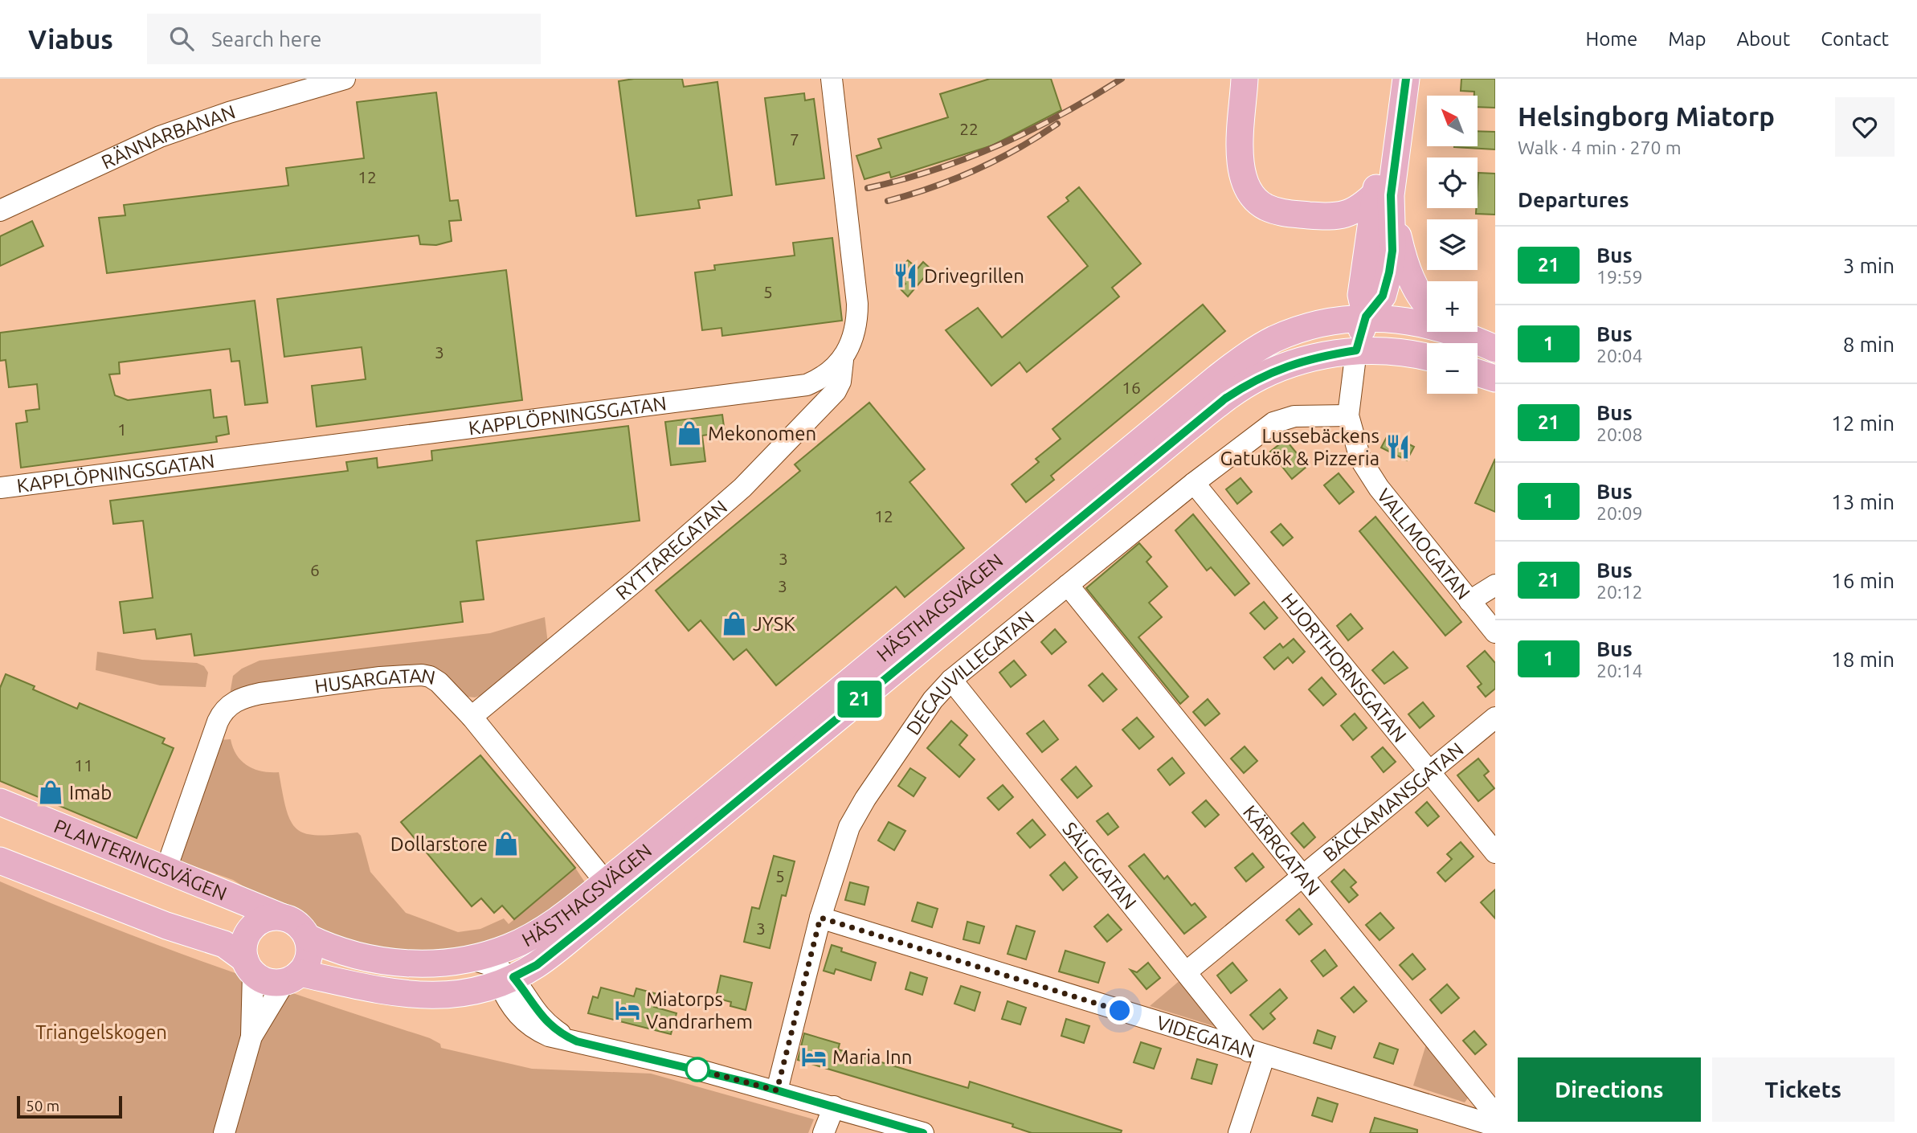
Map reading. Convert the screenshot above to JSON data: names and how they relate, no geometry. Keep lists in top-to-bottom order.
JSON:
{
  "streets": {
    "main road": ["HÄSTHAGSVÄGEN", "PLANTERINGSVÄGEN"],
    "street": [
      "RÄNNARBANAN",
      "KAPPLÖPNINGSGATAN",
      "VALLMOGATAN",
      "RYTTAREGATAN",
      "HJORTHORNSGATAN",
      "DECAUVILLEGATAN",
      "HUSARGATAN",
      "BÄCKAMANSGATAN",
      "KÄRRGATAN",
      "SÄLGGATAN",
      "VIDEGATAN"
    ]
  },
  "crossings": [
    ["KAPPLÖPNINGSGATAN", "RYTTAREGATAN"],
    ["VALLMOGATAN", "HÄSTHAGSVÄGEN"],
    ["VALLMOGATAN", "DECAUVILLEGATAN"],
    ["RYTTAREGATAN", "HUSARGATAN"],
    ["HÄSTHAGSVÄGEN", "HUSARGATAN"],
    ["HJORTHORNSGATAN", "DECAUVILLEGATAN"],
    ["HJORTHORNSGATAN", "BÄCKAMANSGATAN"],
    ["DECAUVILLEGATAN", "KÄRRGATAN"],
    ["DECAUVILLEGATAN", "SÄLGGATAN"],
    ["DECAUVILLEGATAN", "VIDEGATAN"],
    ["HUSARGATAN", "PLANTERINGSVÄGEN"],
    ["BÄCKAMANSGATAN", "KÄRRGATAN"],
    ["BÄCKAMANSGATAN", "SÄLGGATAN"],
    ["SÄLGGATAN", "VIDEGATAN"]
  ],
  "parks": ["Triangelskogen"],
  "places": {
    "restaurant": ["Drivegrillen", "Lussebäckens Gatukök & Pizzeria"],
    "shop": [
      "Mekonomen",
      "JYSK",
      "Imab",
      "Dollarstore"
    ],
    "hotel": ["Miatorps Vandrarhem", "Maria Inn"]
  },
  "lines": ["bus line 21"],
  "house_numbers": [
    "22",
    "7",
    "12",
    "5",
    "3",
    "16",
    "1",
    "12",
    "3",
    "6",
    "3",
    "11",
    "5",
    "3"
  ],
  "scale_bar": "50 m",
  "north": "top left",
  "page": {
    "header": "Viabus",
    "search": "Search here",
    "nav": [
      "Home",
      "Map",
      "About",
      "Contact"
    ],
    "on_map": "21",
    "heading": [
      ["Helsingborg Miatorp", "Walk · 4 min · 270 m"],
      "Departures"
    ],
    "map_buttons": ["+", "−"],
    "list": [
      {
        "mark": "21",
        "name": "Bus",
        "note": "19:59",
        "value": "3 min"
      },
      {
        "mark": "1",
        "name": "Bus",
        "note": "20:04",
        "value": "8 min"
      },
      {
        "mark": "21",
        "name": "Bus",
        "note": "20:08",
        "value": "12 min"
      },
      {
        "mark": "1",
        "name": "Bus",
        "note": "20:09",
        "value": "13 min"
      },
      {
        "mark": "21",
        "name": "Bus",
        "note": "20:12",
        "value": "16 min"
      },
      {
        "mark": "1",
        "name": "Bus",
        "note": "20:14",
        "value": "18 min"
      }
    ],
    "buttons": ["Directions", "Tickets"],
    "scale": "50 m"
  }
}
